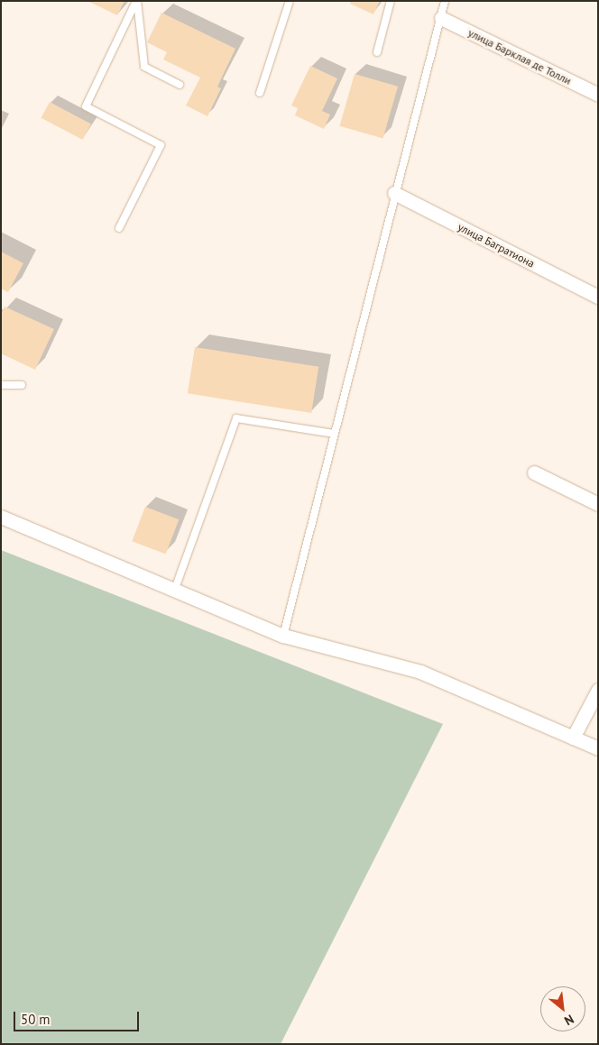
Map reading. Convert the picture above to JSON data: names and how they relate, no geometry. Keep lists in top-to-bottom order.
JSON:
{
  "streets": {
    "street": ["улица Барклая де Толли", "улица Багратиона"]
  },
  "scale_bar": "50 m",
  "north": "bottom right"
}
